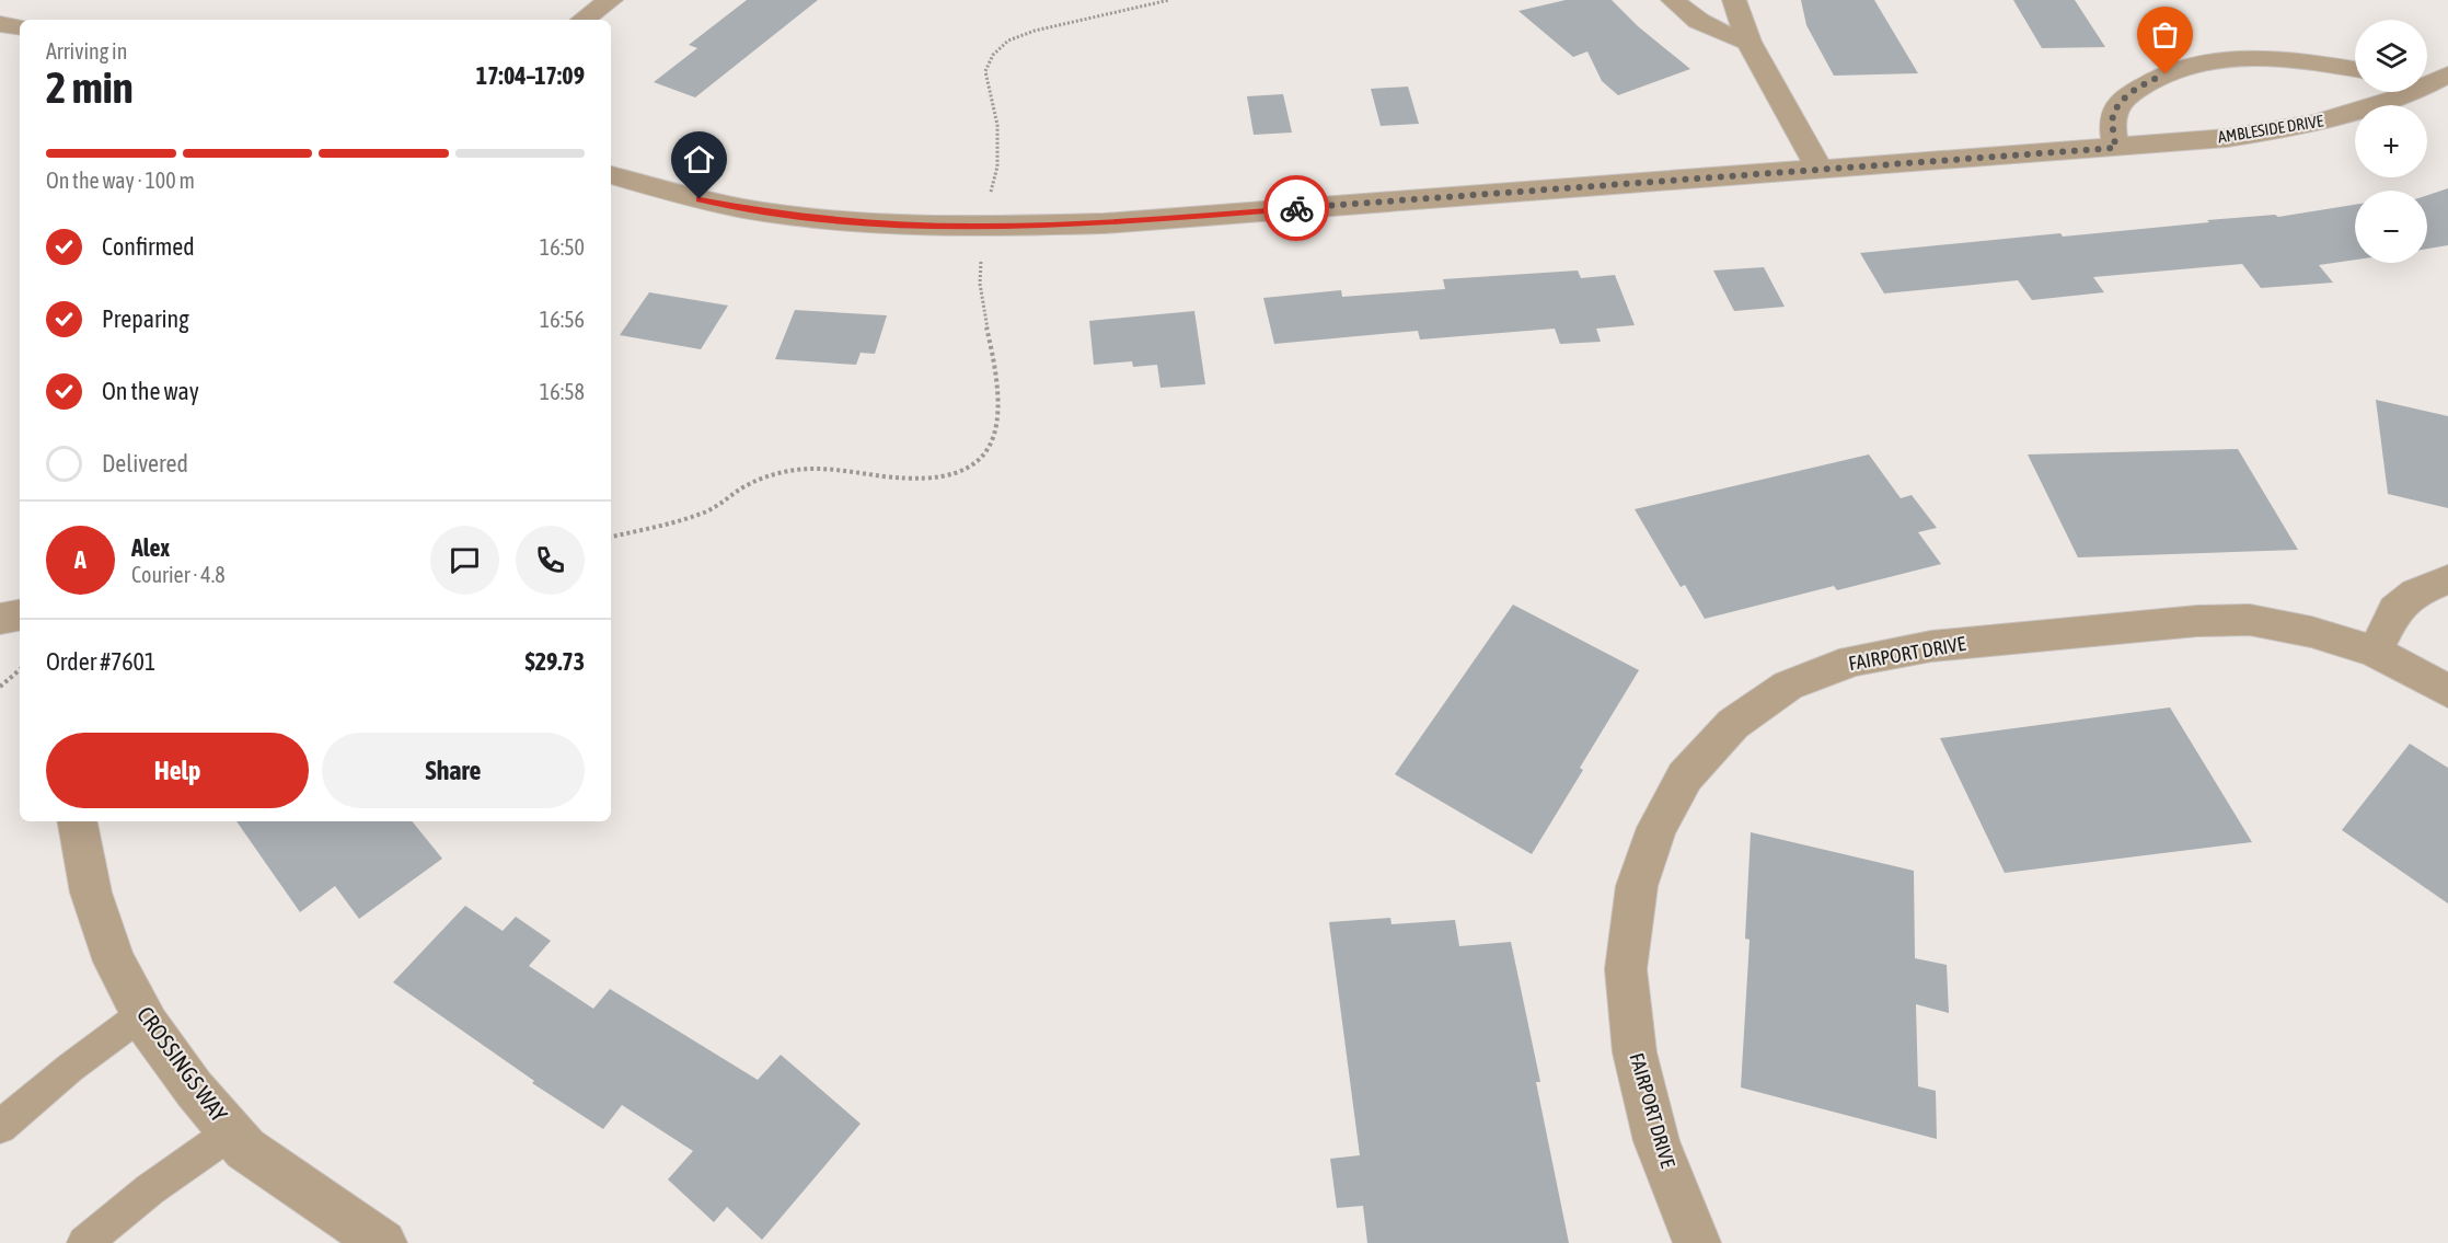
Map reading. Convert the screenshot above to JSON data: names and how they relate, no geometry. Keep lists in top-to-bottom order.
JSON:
{
  "streets": {
    "street": ["AMBLESIDE DRIVE", "FAIRPORT DRIVE", "CROSSINGS WAY"]
  },
  "page": {
    "map_buttons": ["+", "−"],
    "heading": ["2 min", "Arriving in", "17:04–17:09"],
    "panel": [
      "Alex",
      "Courier · 4.8",
      "Order #7601",
      "$29.73"
    ],
    "bar": "On the way · 100 m",
    "list": [
      ["Confirmed", "16:50"],
      ["Preparing", "16:56"],
      ["On the way", "16:58"],
      "Delivered"
    ],
    "round": "A",
    "buttons": ["Help", "Share"]
  }
}
